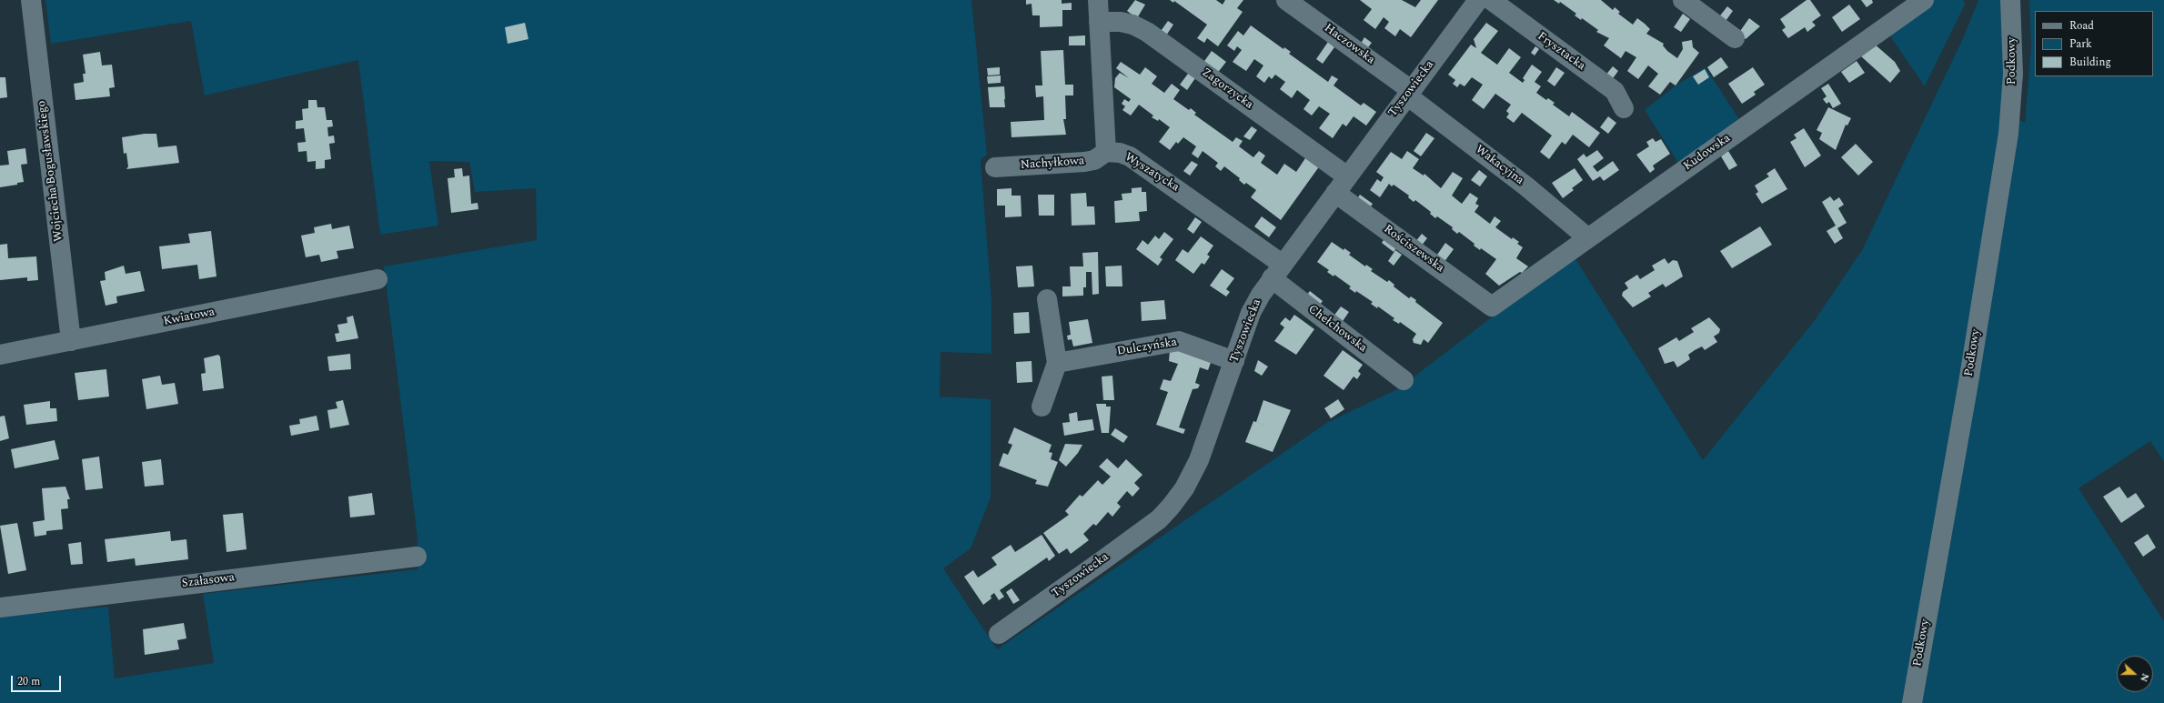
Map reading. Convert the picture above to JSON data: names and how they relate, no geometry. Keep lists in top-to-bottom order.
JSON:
{
  "streets": {
    "street": [
      "Haczowska",
      "Frysztacka",
      "Podkowy",
      "Zagorzycka",
      "Tyszowiecka",
      "Kudowska",
      "Nachyłkowa",
      "Wakacyjna",
      "Wojciecha Bogusławskiego",
      "Wyszatycka",
      "Rościszewska",
      "Kwiatowa",
      "Chełchowska",
      "Dulczyńska",
      "Szałasowa"
    ]
  },
  "crossings": [
    ["Haczowska", "Tyszowiecka"],
    ["Haczowska", "Wakacyjna"],
    ["Zagorzycka", "Tyszowiecka"],
    ["Tyszowiecka", "Wakacyjna"],
    ["Tyszowiecka", "Wyszatycka"],
    ["Tyszowiecka", "Rościszewska"],
    ["Tyszowiecka", "Chełchowska"],
    ["Tyszowiecka", "Dulczyńska"],
    ["Kudowska", "Wakacyjna"],
    ["Kudowska", "Rościszewska"],
    ["Nachyłkowa", "Wyszatycka"],
    ["Wojciecha Bogusławskiego", "Kwiatowa"],
    ["Wyszatycka", "Chełchowska"]
  ],
  "legend": ["Road", "Park", "Building"],
  "scale_bar": "20 m",
  "north": "right"
}
